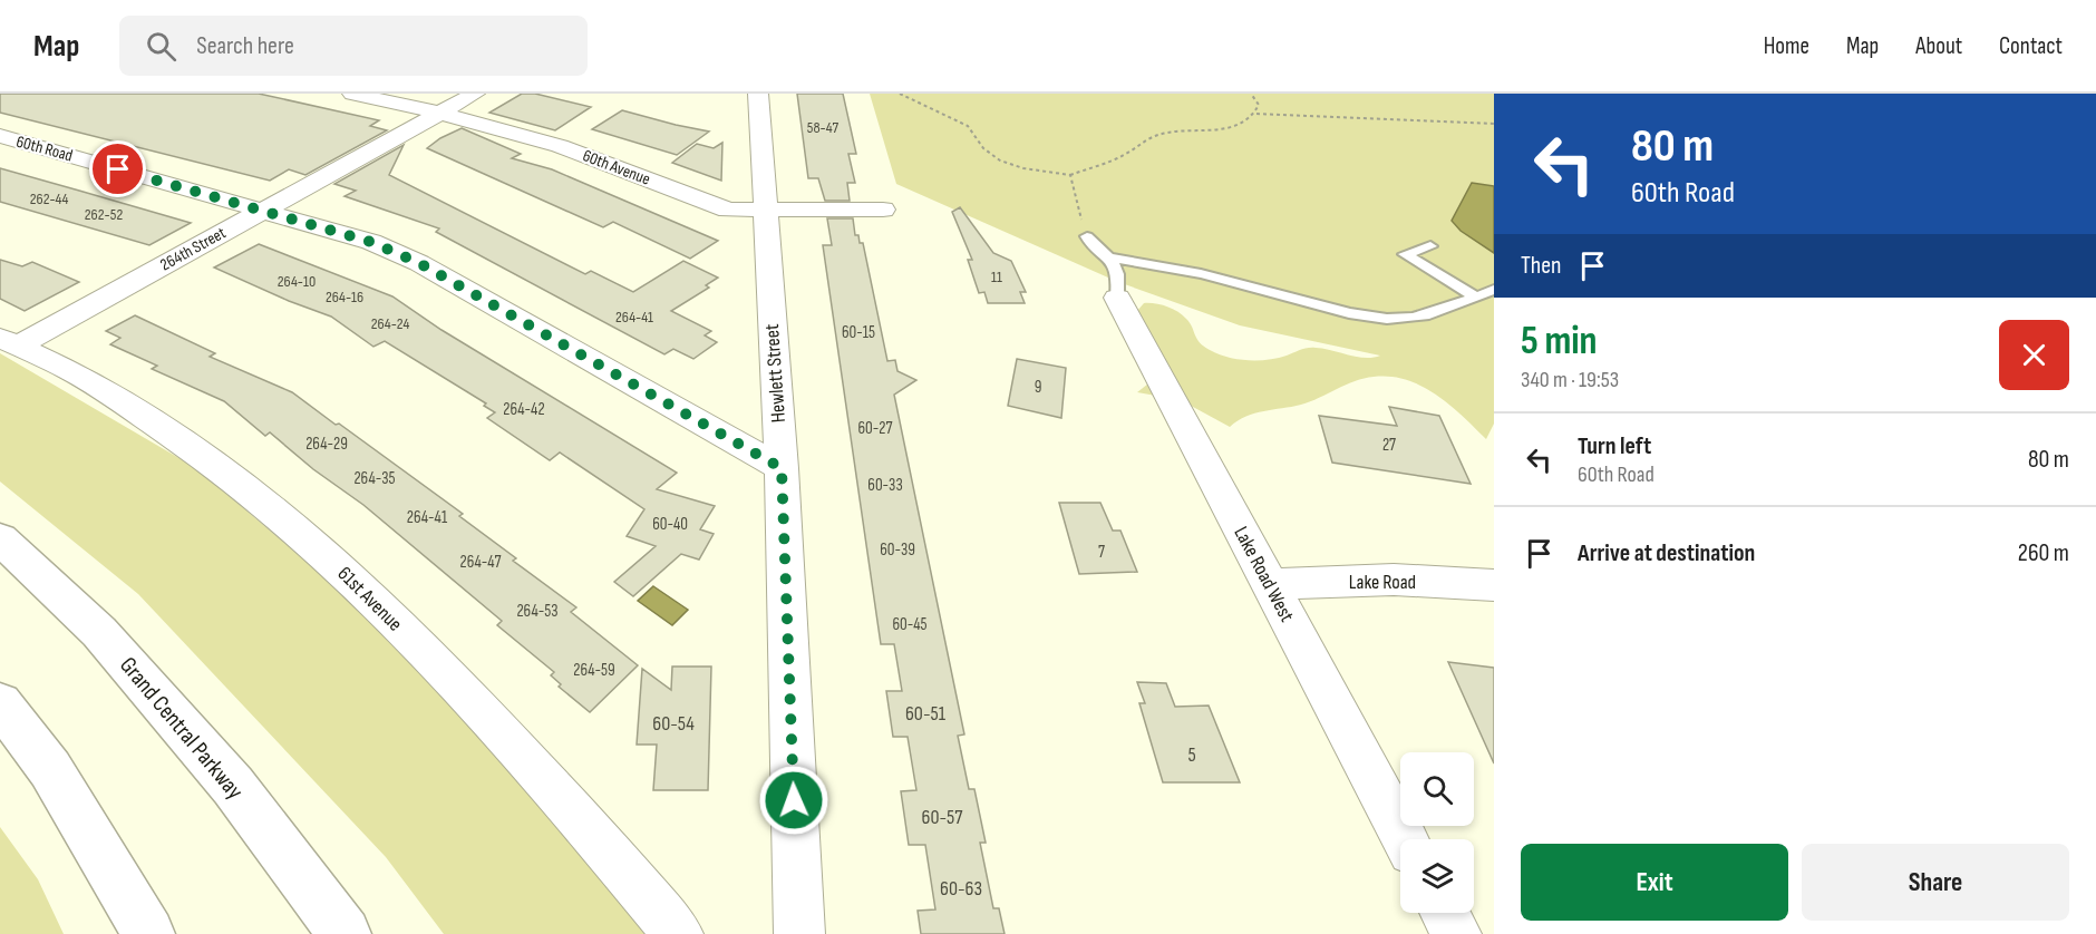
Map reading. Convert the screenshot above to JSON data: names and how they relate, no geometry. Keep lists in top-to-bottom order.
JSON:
{
  "streets": {
    "highway": ["Grand Central Parkway"],
    "street": [
      "60th Road",
      "60th Avenue",
      "264th Street",
      "Hewlett Street",
      "Lake Road West",
      "Lake Road",
      "61st Avenue"
    ]
  },
  "crossings": [
    ["60th Road", "264th Street"],
    ["60th Road", "Hewlett Street"],
    ["60th Avenue", "264th Street"],
    ["60th Avenue", "Hewlett Street"],
    ["264th Street", "61st Avenue"],
    ["Lake Road West", "Lake Road"]
  ],
  "house_numbers": [
    "58-47",
    "262-44",
    "262-52",
    "11",
    "264-10",
    "264-16",
    "264-41",
    "264-24",
    "60-15",
    "9",
    "264-42",
    "60-27",
    "264-29",
    "27",
    "264-35",
    "60-33",
    "264-41",
    "60-40",
    "60-39",
    "7",
    "264-47",
    "264-53",
    "60-45",
    "264-59",
    "60-51",
    "60-54",
    "5",
    "60-57",
    "60-63"
  ],
  "page": {
    "header": "Map",
    "search": "Search here",
    "nav": [
      "Home",
      "Map",
      "About",
      "Contact"
    ],
    "turn": ["80 m", "60th Road"],
    "then": "Then",
    "heading": ["5 min", "340 m · 19:53"],
    "list": [
      {
        "name": "Turn left",
        "note": "60th Road",
        "value": "80 m"
      },
      {
        "name": "Arrive at destination",
        "value": "260 m"
      }
    ],
    "buttons": ["Exit", "Share"]
  }
}
